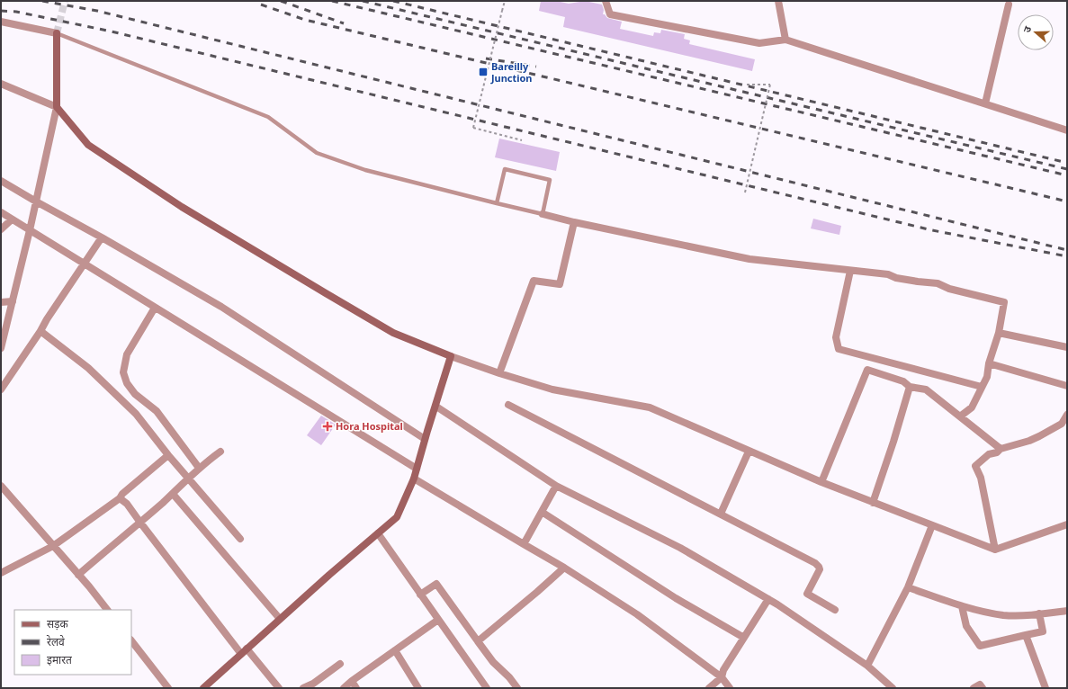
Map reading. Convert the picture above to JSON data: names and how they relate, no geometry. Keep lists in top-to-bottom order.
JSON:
{
  "places": {
    "transit": ["Bareilly Junction"],
    "health": ["Hora Hospital"]
  },
  "legend": ["सड़क", "रेलवे", "इमारत"],
  "north": "left"
}
